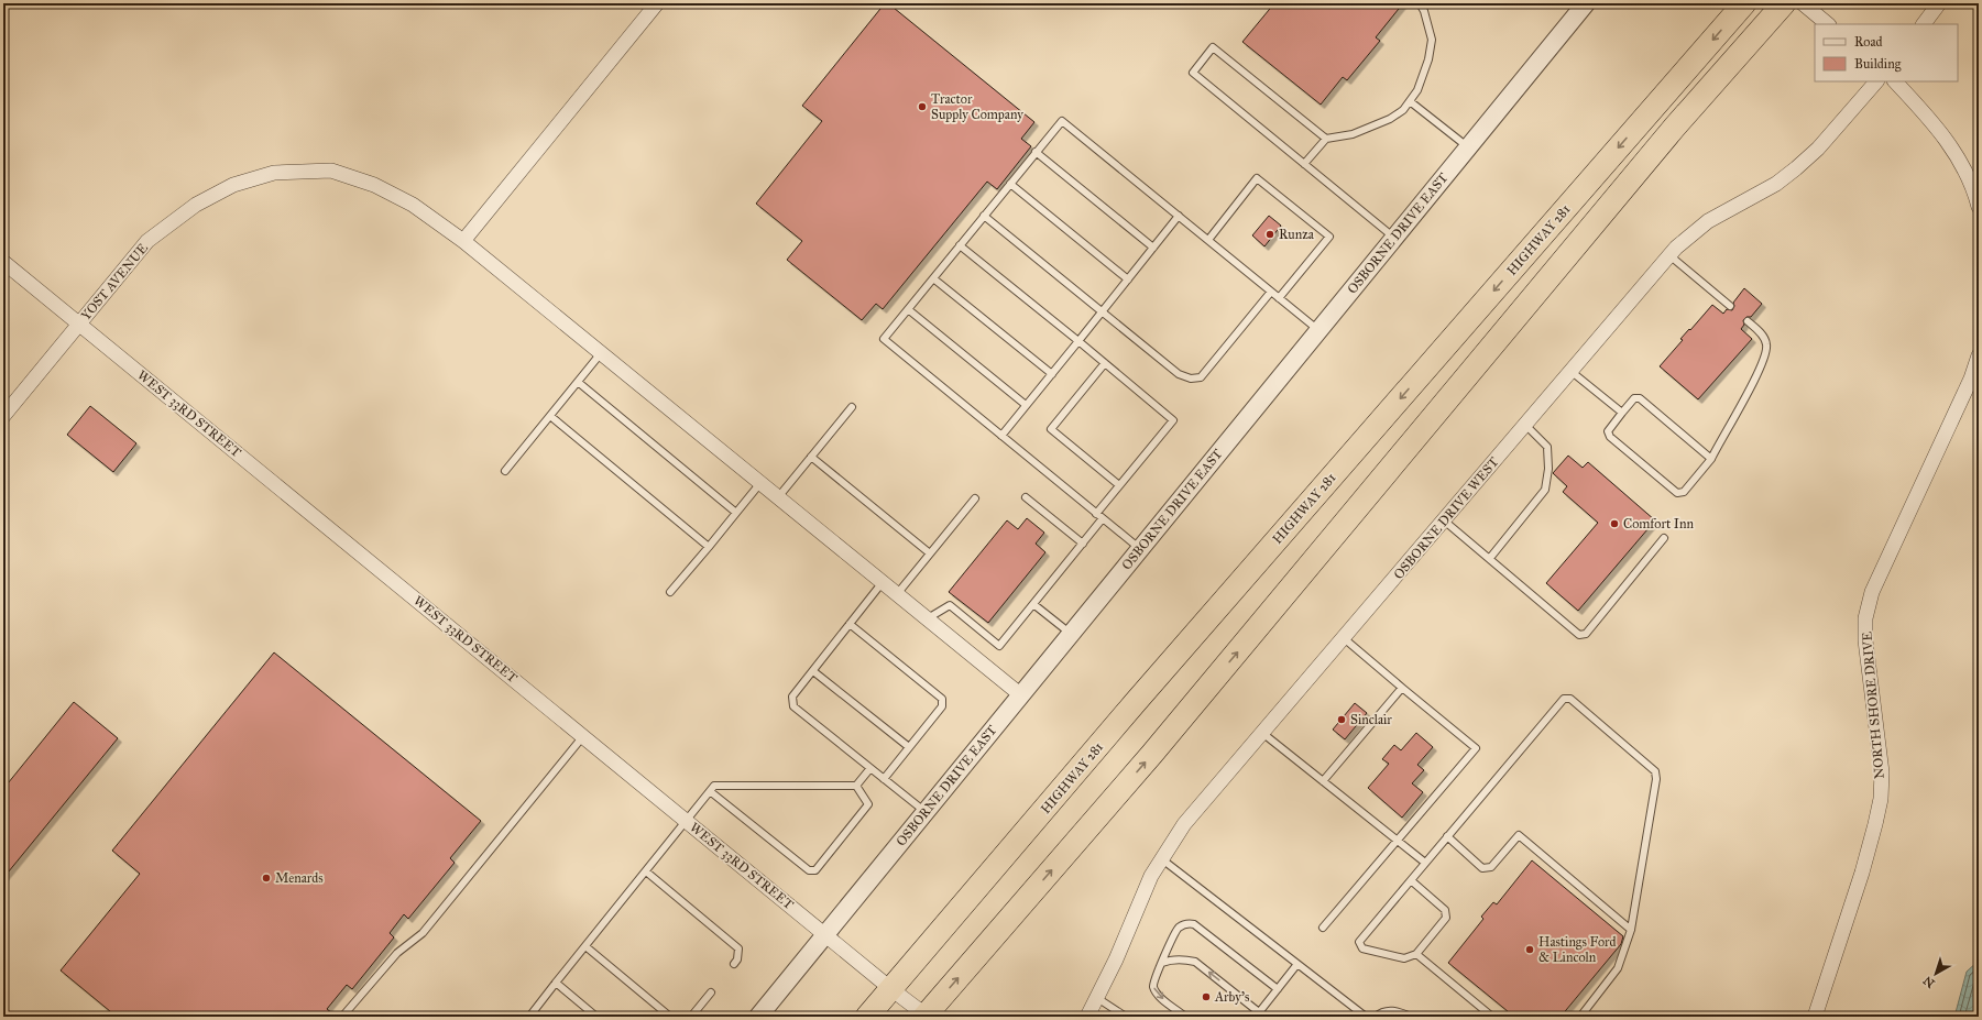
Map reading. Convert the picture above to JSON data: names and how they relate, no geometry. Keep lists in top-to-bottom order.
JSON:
{
  "streets": {
    "highway": ["HIGHWAY 281"],
    "street": [
      "OSBORNE DRIVE EAST",
      "YOST AVENUE",
      "WEST 33RD STREET",
      "OSBORNE DRIVE WEST",
      "NORTH SHORE DRIVE"
    ]
  },
  "crossings": [
    ["OSBORNE DRIVE EAST", "WEST 33RD STREET"],
    ["HIGHWAY 281", "WEST 33RD STREET"],
    ["YOST AVENUE", "WEST 33RD STREET"]
  ],
  "places": [
    "Tractor Supply Company",
    "Runza",
    "Comfort Inn",
    "Sinclair",
    "Menards",
    "Hastings Ford & Lincoln",
    "Arby's"
  ],
  "legend": ["Road", "Building"],
  "north": "bottom left"
}
